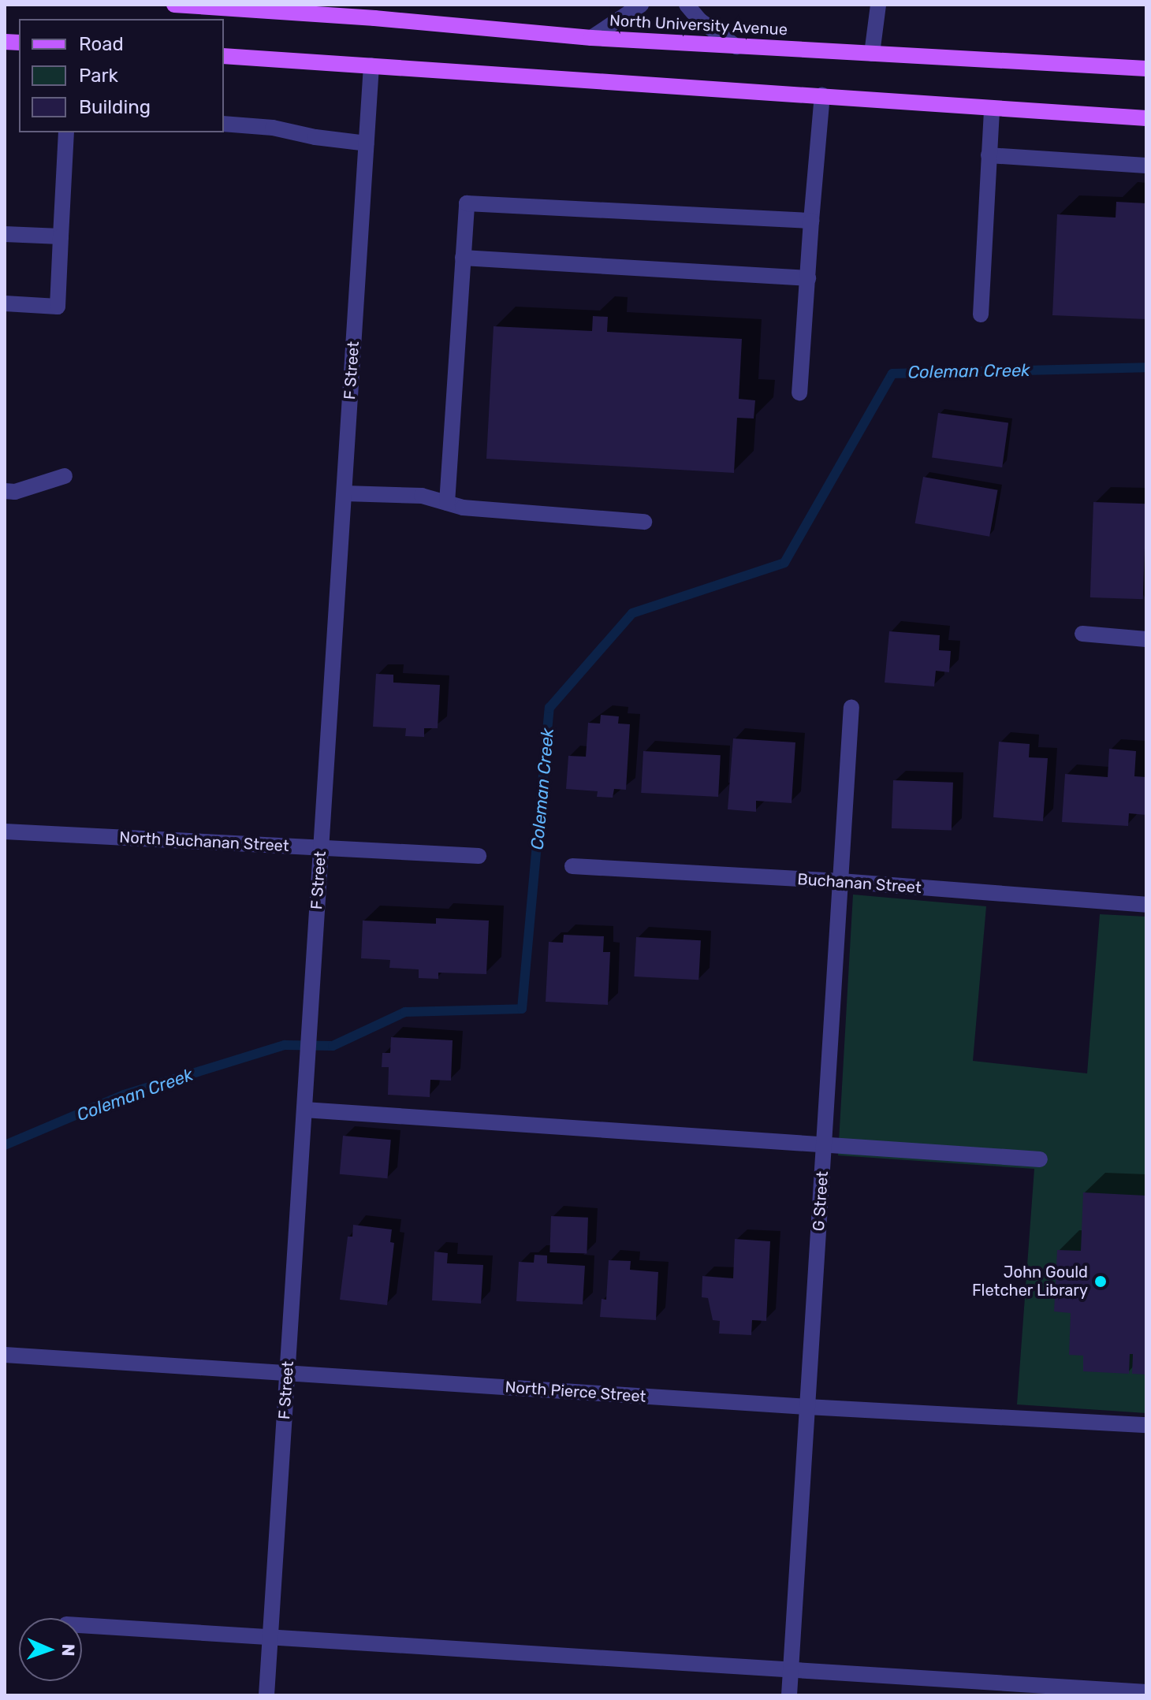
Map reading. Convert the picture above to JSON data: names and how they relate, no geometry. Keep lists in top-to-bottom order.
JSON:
{
  "streets": {
    "main road": ["North University Avenue"],
    "street": [
      "F Street",
      "North Buchanan Street",
      "Buchanan Street",
      "G Street",
      "North Pierce Street"
    ]
  },
  "crossings": [
    ["F Street", "North Buchanan Street"],
    ["F Street", "North Pierce Street"],
    ["Buchanan Street", "G Street"],
    ["G Street", "North Pierce Street"]
  ],
  "water": ["Coleman Creek"],
  "places": ["John Gould Fletcher Library"],
  "legend": ["Road", "Park", "Building"],
  "north": "right"
}
